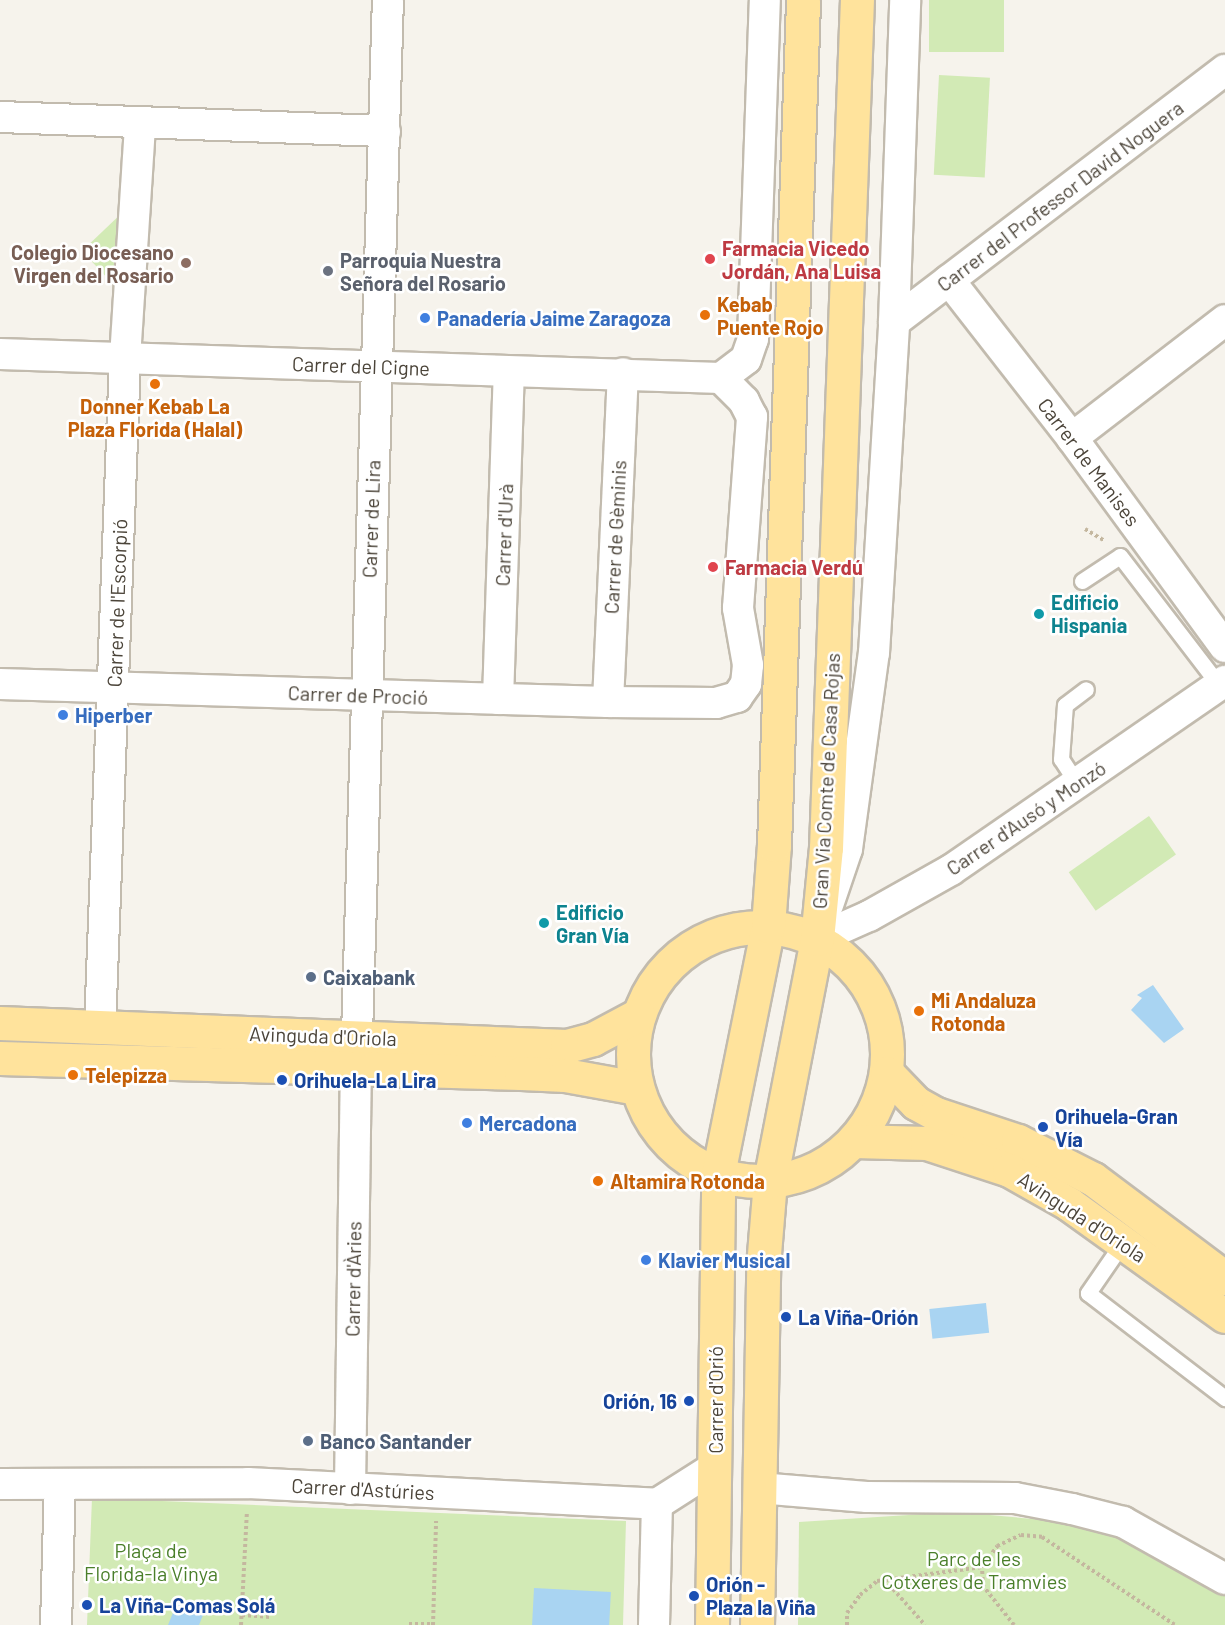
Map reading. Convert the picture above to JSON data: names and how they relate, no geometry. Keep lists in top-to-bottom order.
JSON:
{
  "streets": {
    "main road": ["Gran Via Comte de Casa Rojas", "Avinguda d'Oriola", "Carrer d'Orió"],
    "street": [
      "Carrer del Professor David Noguera",
      "Carrer del Cigne",
      "Carrer de Manises",
      "Carrer de Lira",
      "Carrer d'Urà",
      "Carrer de Gèminis",
      "Carrer de l'Escorpió",
      "Carrer de Proció",
      "Carrer d'Ausó y Monzó",
      "Carrer d'Àries",
      "Carrer d'Astúries"
    ]
  },
  "crossings": [
    ["Carrer del Professor David Noguera", "Carrer de Manises"],
    ["Carrer del Professor David Noguera", "Gran Via Comte de Casa Rojas"],
    ["Carrer del Cigne", "Carrer de Lira"],
    ["Carrer del Cigne", "Carrer d'Urà"],
    ["Carrer del Cigne", "Carrer de Gèminis"],
    ["Carrer del Cigne", "Carrer de l'Escorpió"],
    ["Carrer del Cigne", "Carrer de Proció"],
    ["Carrer de Lira", "Carrer de Proció"],
    ["Carrer de Lira", "Avinguda d'Oriola"],
    ["Carrer de Lira", "Carrer d'Àries"],
    ["Carrer d'Urà", "Carrer de Proció"],
    ["Carrer de Gèminis", "Carrer de Proció"],
    ["Carrer de l'Escorpió", "Carrer de Proció"],
    ["Carrer de l'Escorpió", "Avinguda d'Oriola"],
    ["Gran Via Comte de Casa Rojas", "Carrer d'Ausó y Monzó"],
    ["Avinguda d'Oriola", "Carrer d'Àries"],
    ["Carrer d'Àries", "Carrer d'Astúries"]
  ],
  "parks": ["Plaça de Florida-la Vinya", "Parc de les Cotxeres de Tramvies"],
  "places": [
    "Farmacia Vicedo Jordán, Ana Luisa",
    "Colegio Diocesano Virgen del Rosario",
    "Parroquia Nuestra Señora del Rosario",
    "Kebab Puente Rojo",
    "Panadería Jaime Zaragoza",
    "Donner Kebab La Plaza Florida (Halal)",
    "Farmacia Verdú",
    "Edificio Hispania",
    "Hiperber",
    "Edificio Gran Vía",
    "Caixabank",
    "Mi Andaluza Rotonda",
    "Telepizza",
    "Orihuela-La Lira",
    "Mercadona",
    "Orihuela-Gran Vía",
    "Altamira Rotonda",
    "Klavier Musical",
    "La Viña-Orión",
    "Orión, 16",
    "Banco Santander",
    "Orión - Plaza la Viña",
    "La Viña-Comas Solá"
  ]
}
